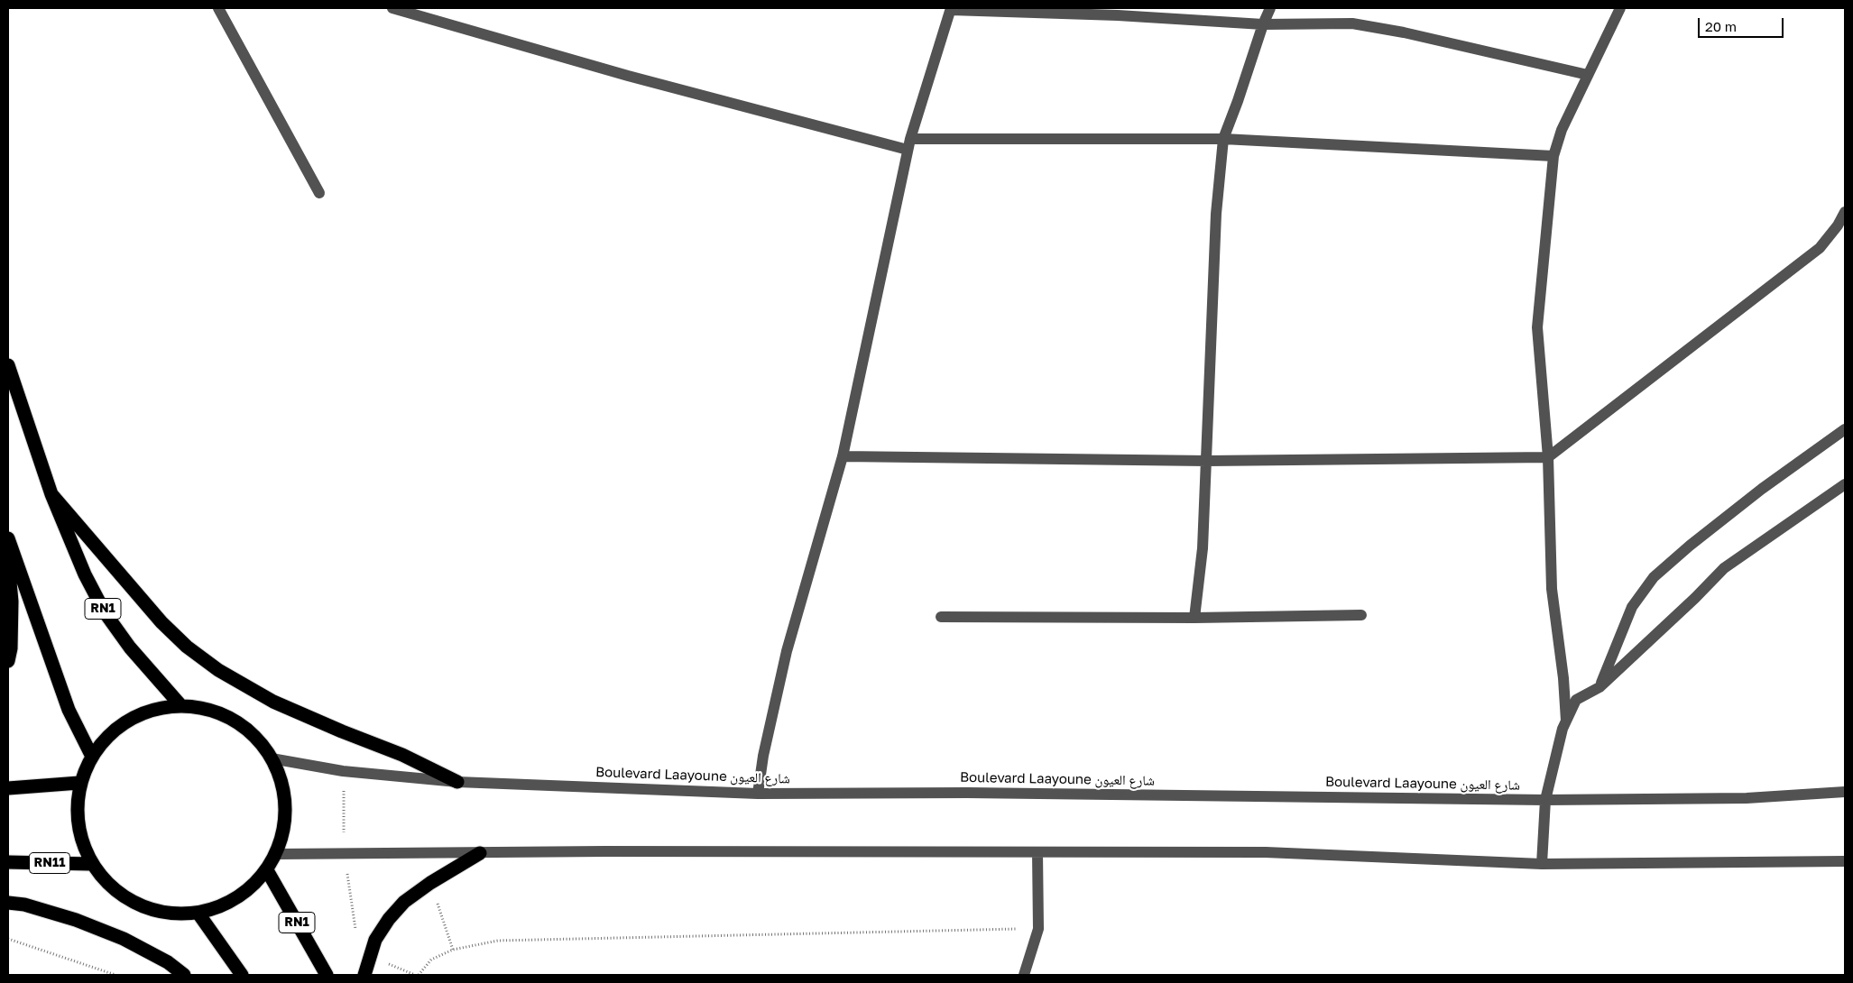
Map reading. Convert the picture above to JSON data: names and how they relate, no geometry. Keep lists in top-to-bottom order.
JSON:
{
  "streets": {
    "highway": ["RN1", "RN11"],
    "street": ["Boulevard Laayoune شارع العيون"]
  },
  "scale_bar": "20 m"
}
